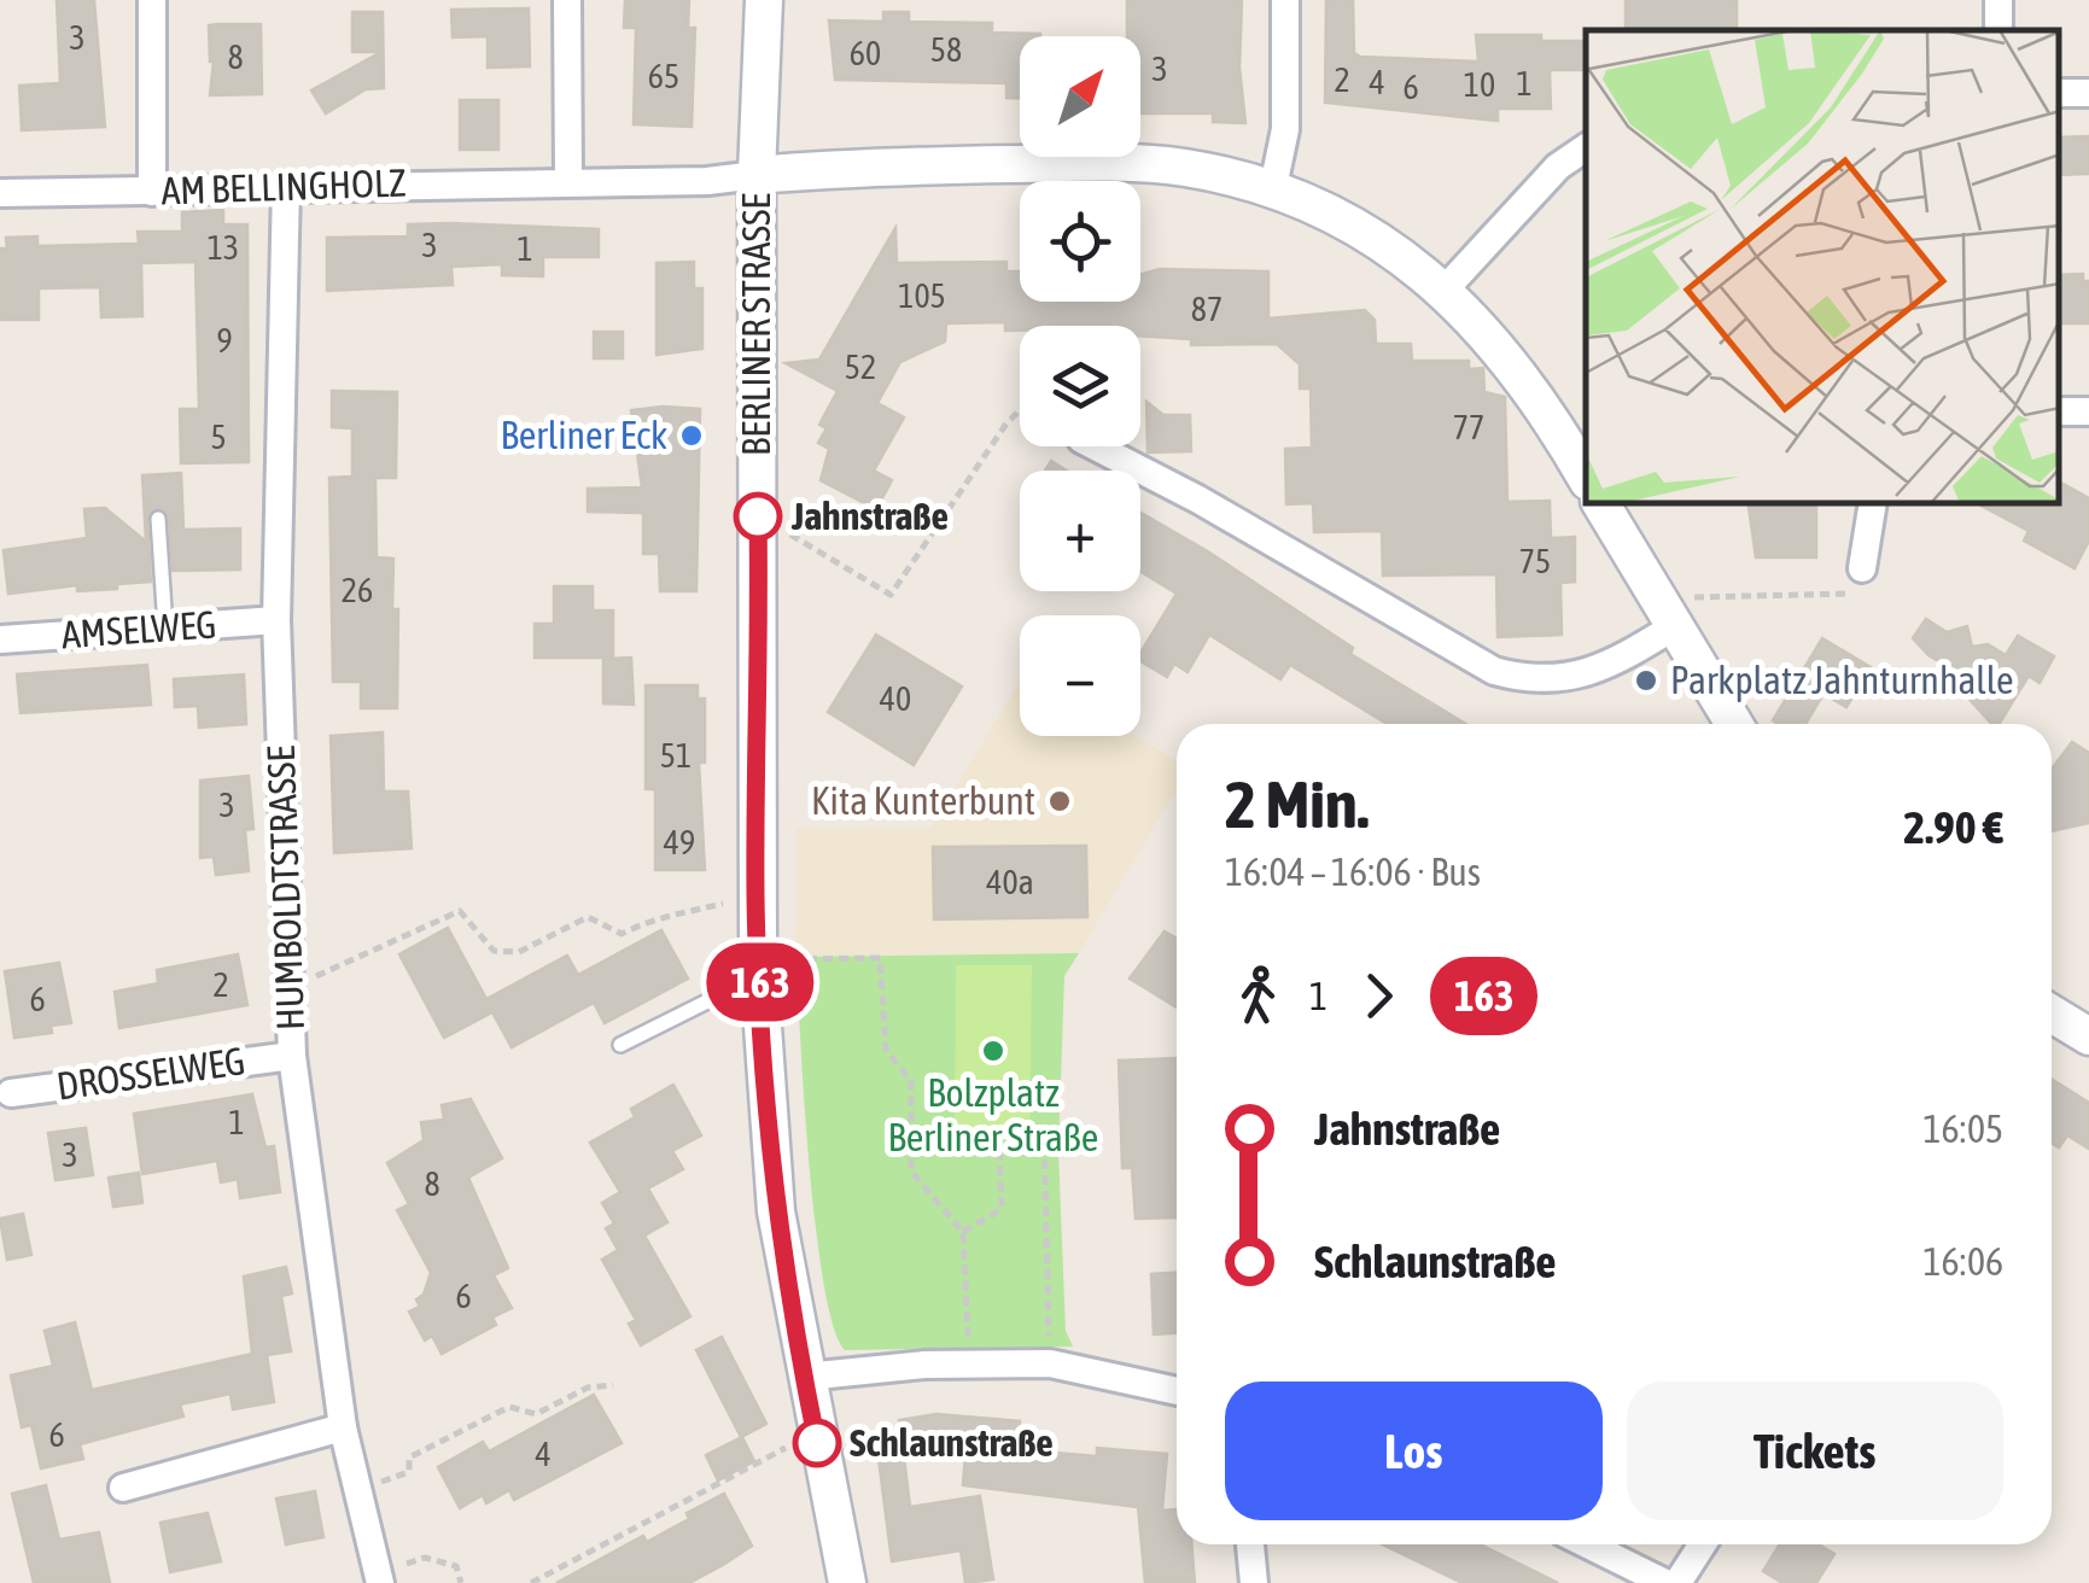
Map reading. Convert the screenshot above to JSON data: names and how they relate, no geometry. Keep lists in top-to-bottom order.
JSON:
{
  "streets": {
    "street": [
      "AM BELLINGHOLZ",
      "BERLINER STRASSE",
      "AMSELWEG",
      "HUMBOLDTSTRASSE",
      "DROSSELWEG"
    ]
  },
  "crossings": [
    ["AM BELLINGHOLZ", "BERLINER STRASSE"],
    ["AM BELLINGHOLZ", "HUMBOLDTSTRASSE"],
    ["AMSELWEG", "HUMBOLDTSTRASSE"],
    ["HUMBOLDTSTRASSE", "DROSSELWEG"]
  ],
  "places": [
    "Berliner Eck",
    "Jahnstraße",
    "Parkplatz Jahnturnhalle",
    "Kita Kunterbunt",
    "Bolzplatz Berliner Straße",
    "Schlaunstraße"
  ],
  "lines": ["bus line 163"],
  "house_numbers": [
    "3",
    "58",
    "60",
    "8",
    "3",
    "65",
    "2",
    "4",
    "1",
    "10",
    "6",
    "3",
    "13",
    "1",
    "105",
    "87",
    "9",
    "52",
    "77",
    "5",
    "75",
    "26",
    "40",
    "51",
    "3",
    "49",
    "40a",
    "2",
    "6",
    "1",
    "3",
    "8",
    "6",
    "6",
    "4"
  ],
  "north": "top right",
  "page": {
    "on_map": "163",
    "map_buttons": ["+", "−"],
    "heading": ["2 Min.", "16:04 – 16:06 · Bus", "2.90 €"],
    "legs": ["1", "163"],
    "list": [
      {
        "name": "Jahnstraße",
        "value": "16:05"
      },
      {
        "name": "Schlaunstraße",
        "value": "16:06"
      }
    ],
    "buttons": ["Los", "Tickets"]
  }
}
